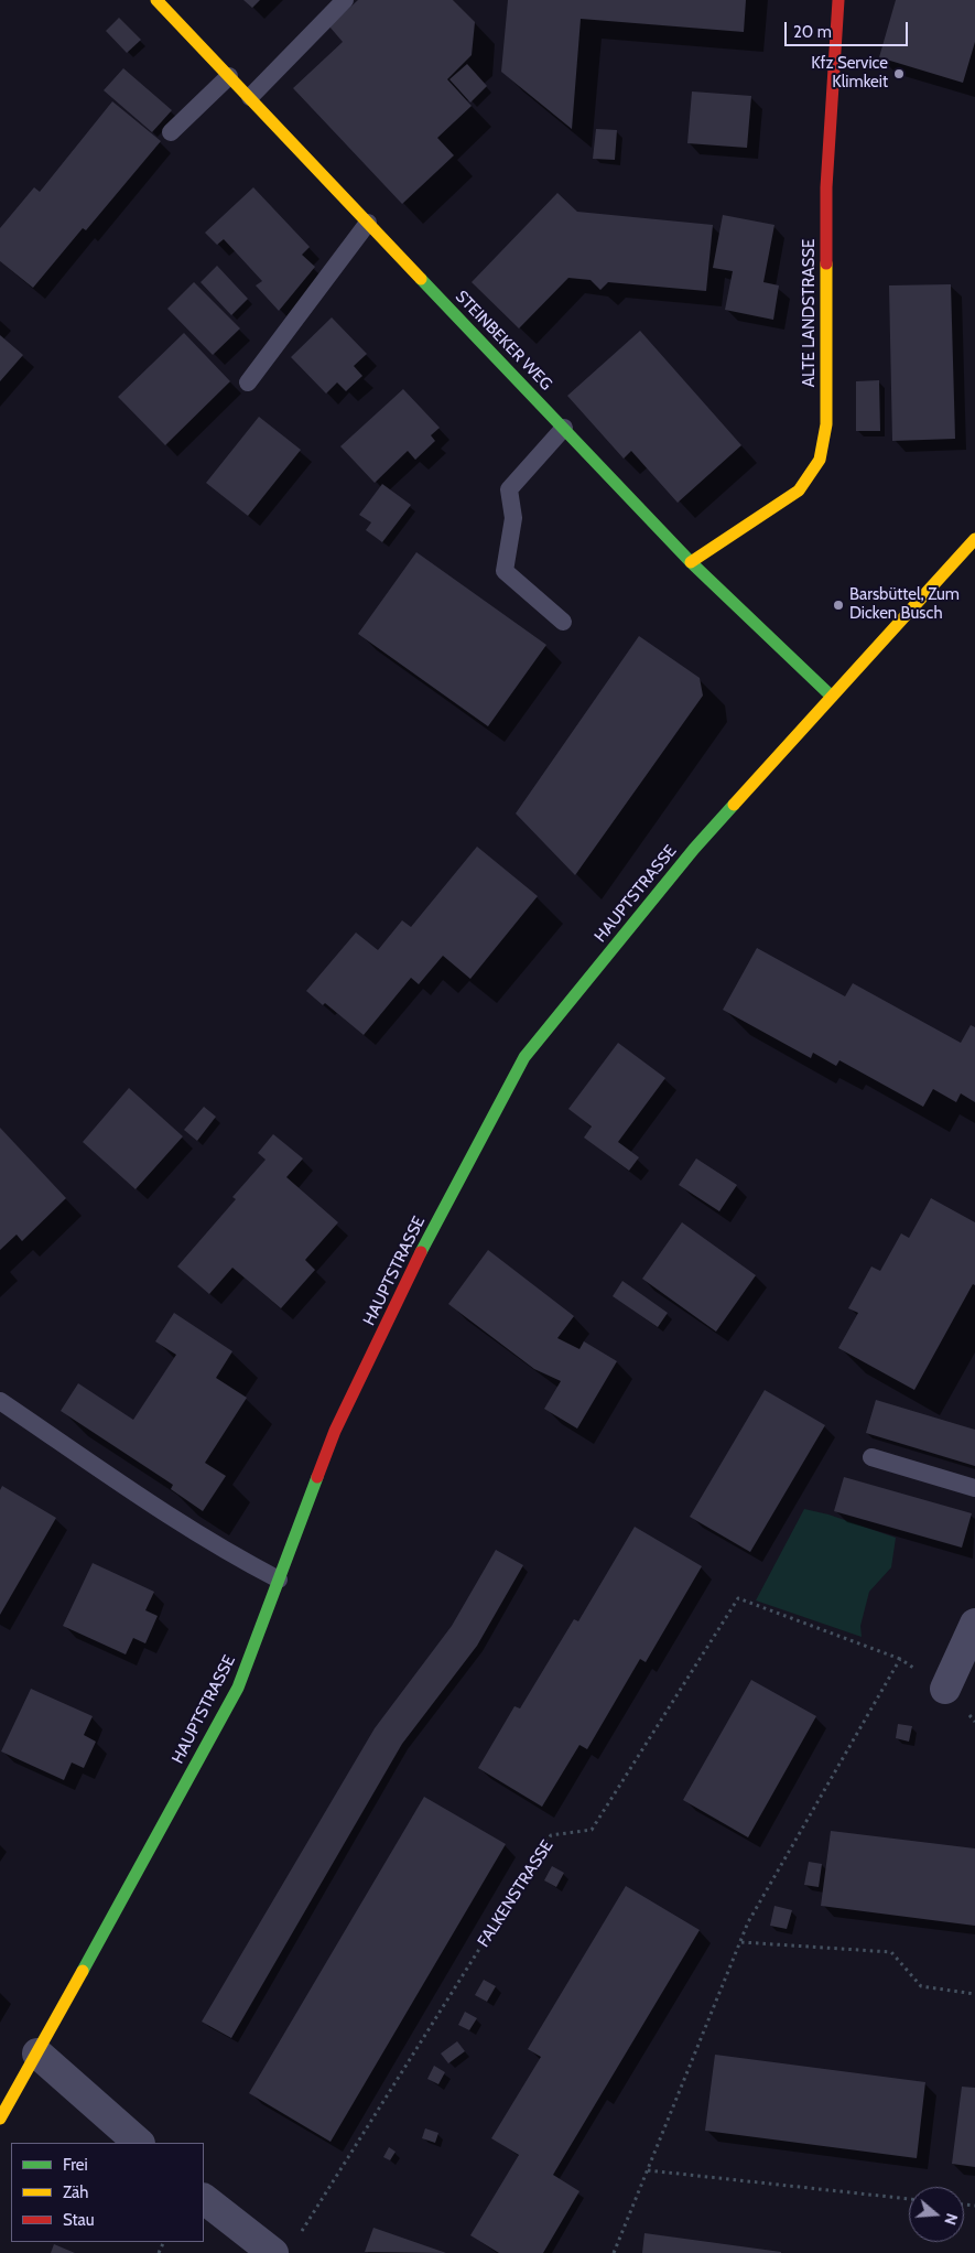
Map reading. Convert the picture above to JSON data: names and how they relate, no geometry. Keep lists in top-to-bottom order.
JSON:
{
  "streets": {
    "street": ["ALTE LANDSTRASSE", "STEINBEKER WEG", "HAUPTSTRASSE"],
    "path": ["FALKENSTRASSE"]
  },
  "crossings": [
    ["ALTE LANDSTRASSE", "STEINBEKER WEG"],
    ["STEINBEKER WEG", "HAUPTSTRASSE"]
  ],
  "places": ["Kfz Service Klimkeit", "Barsbüttel, Zum Dicken Busch"],
  "legend": ["Frei", "Zäh", "Stau"],
  "scale_bar": "20 m",
  "north": "right"
}
